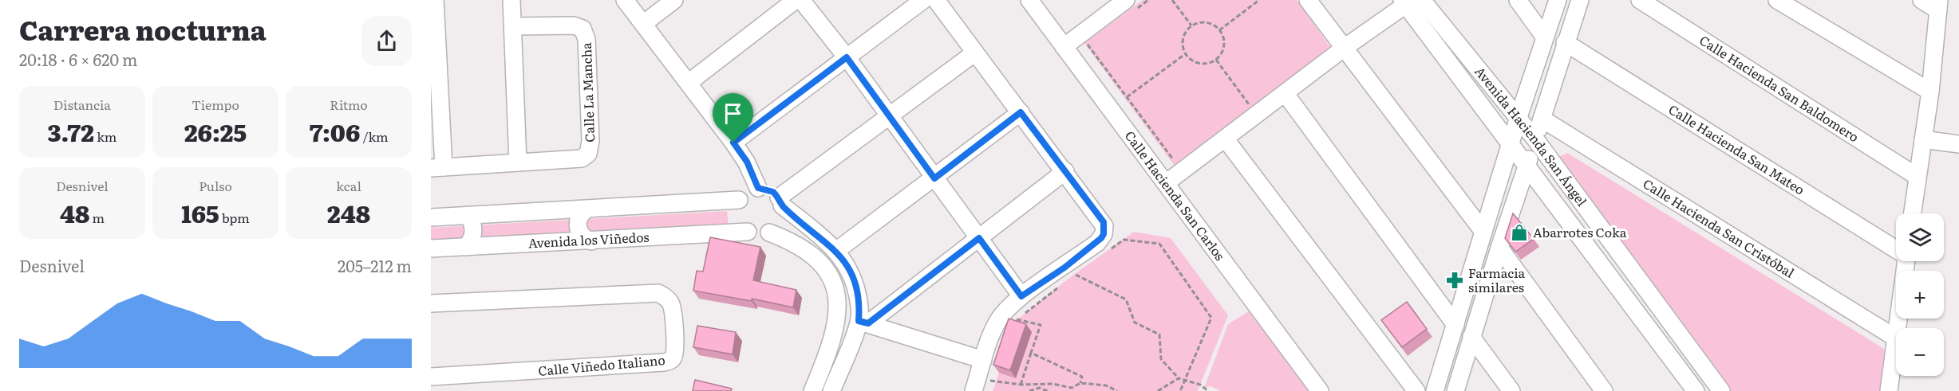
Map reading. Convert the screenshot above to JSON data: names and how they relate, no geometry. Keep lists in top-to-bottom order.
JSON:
{
  "streets": {
    "street": [
      "Calle Hacienda San Baldomero",
      "Calle La Mancha",
      "Avenida Hacienda San Ángel",
      "Calle Hacienda San Mateo",
      "Calle Hacienda San Carlos",
      "Calle Hacienda San Cristóbal",
      "Avenida los Viñedos",
      "Calle Viñedo Italiano"
    ]
  },
  "places": {
    "shop": ["Abarrotes Coka"],
    "pharmacy": ["Farmacia símilares"]
  },
  "page": {
    "heading": ["Carrera nocturna", "20:18 · 6 × 620 m"],
    "stats": [
      ["Distancia", "3.72 km"],
      ["Tiempo", "26:25"],
      ["Ritmo", "7:06 /km"],
      ["Desnivel", "48 m"],
      ["Pulso", "165 bpm"],
      ["kcal", "248"]
    ],
    "map_buttons": ["+", "−"],
    "chart": ["Desnivel", "205–212 m"]
  }
}
